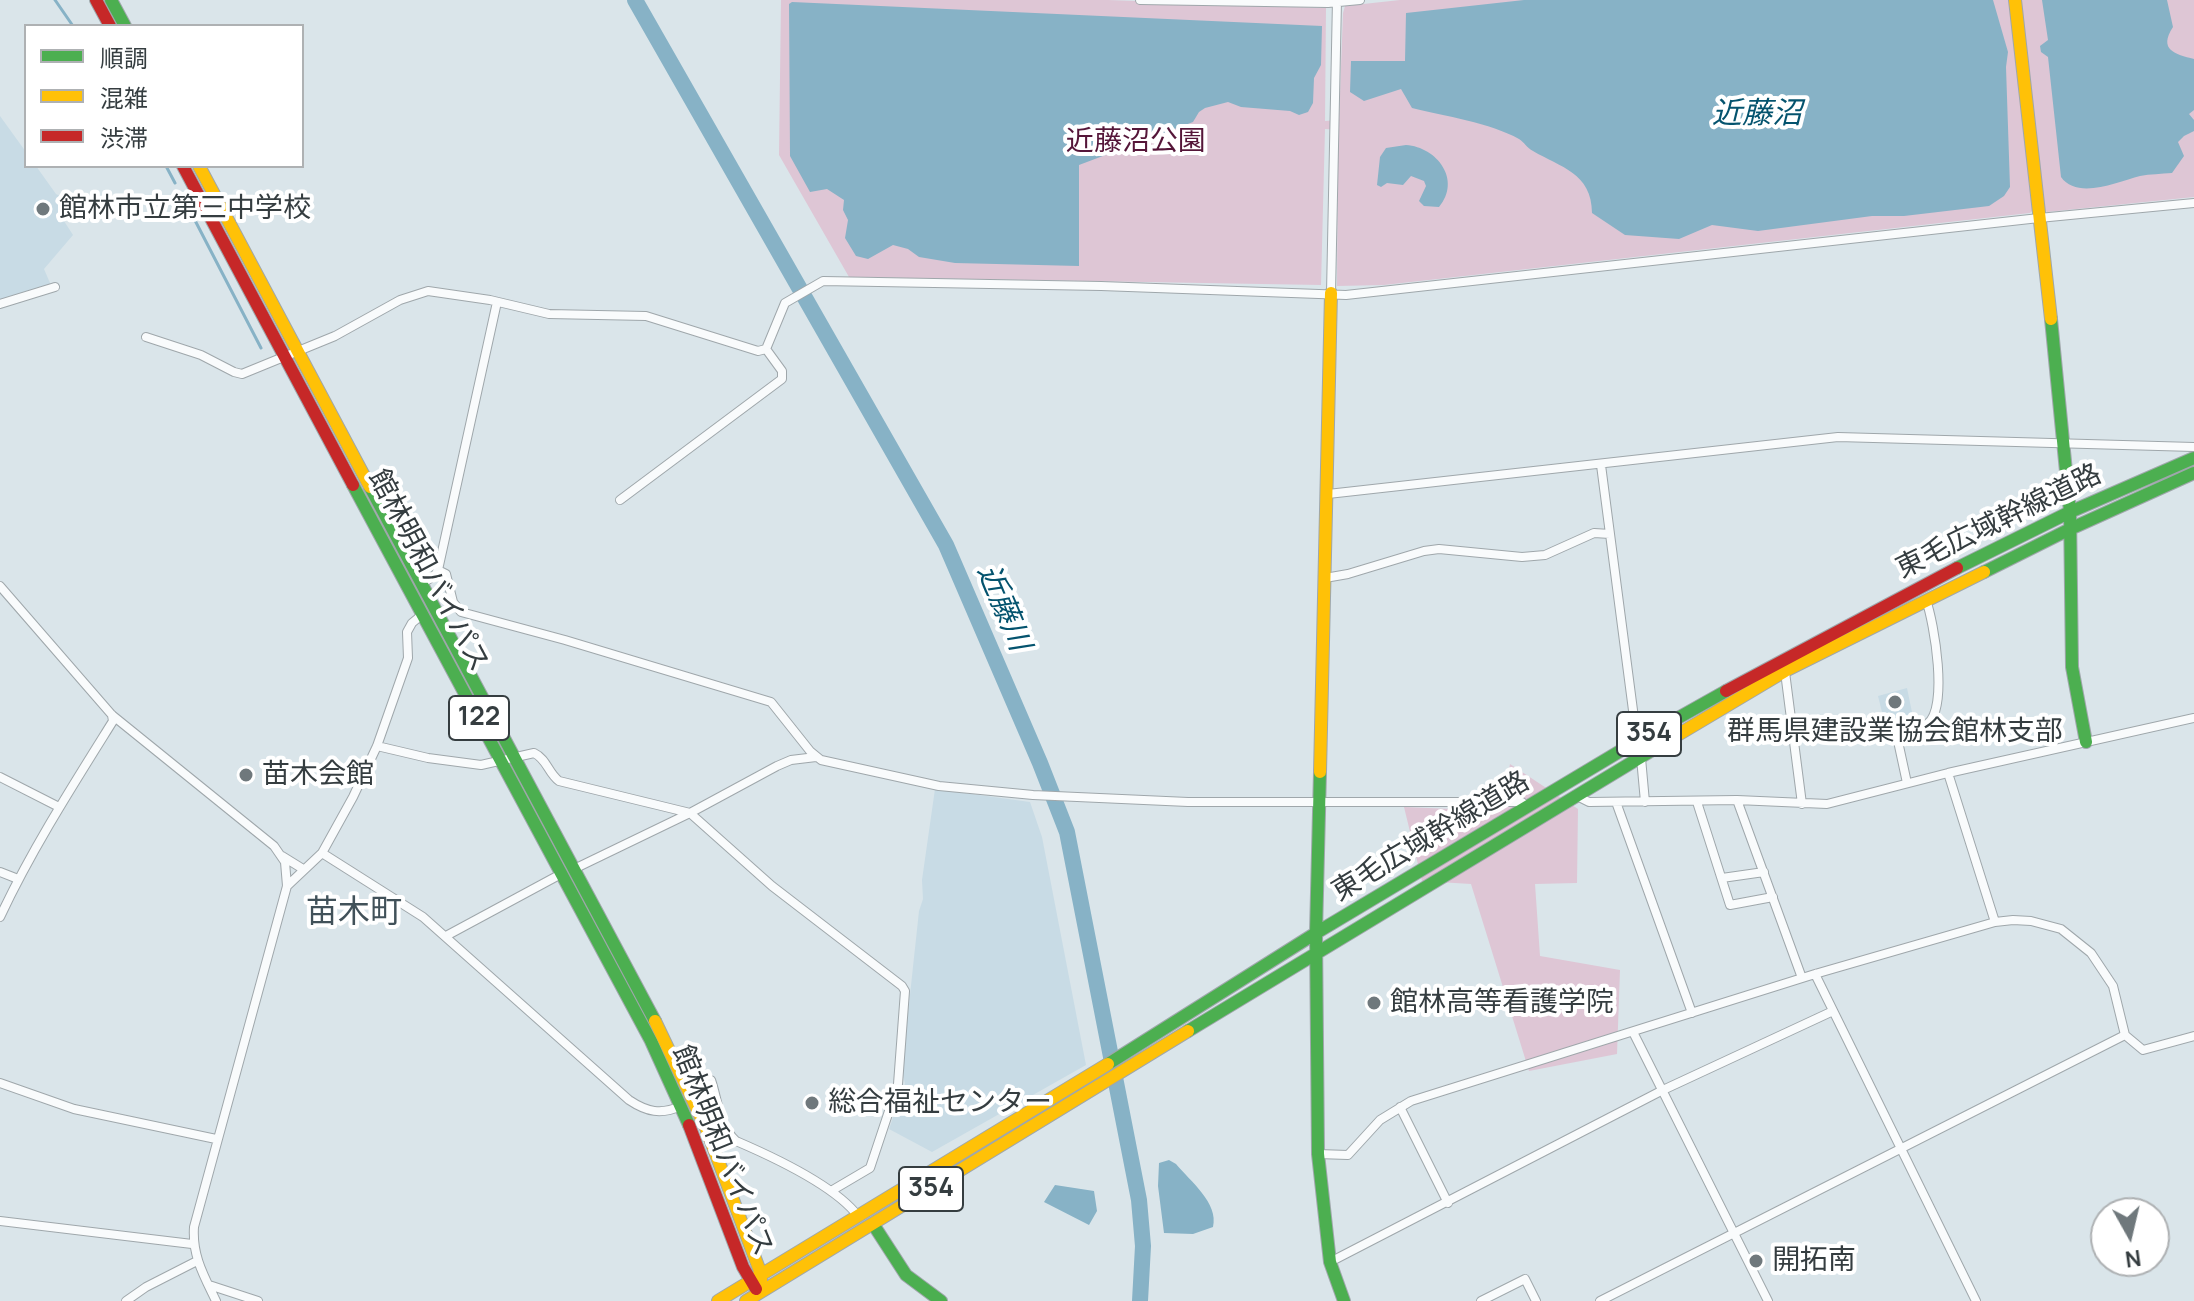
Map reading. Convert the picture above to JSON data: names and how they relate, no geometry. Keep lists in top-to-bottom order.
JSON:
{
  "streets": {
    "main road": [
      "東毛広域幹線道路",
      "館林明和バイパス",
      "122",
      "354"
    ]
  },
  "crossings": [
    ["東毛広域幹線道路", "館林明和バイパス"]
  ],
  "districts": ["苗木町"],
  "water": ["近藤沼", "近藤川"],
  "parks": ["近藤沼公園"],
  "places": [
    "館林市立第三中学校",
    "群馬県建設業協会館林支部",
    "苗木会館",
    "館林高等看護学院",
    "総合福祉センター",
    "開拓南"
  ],
  "legend": ["順調", "混雑", "渋滞"],
  "north": "bottom"
}
